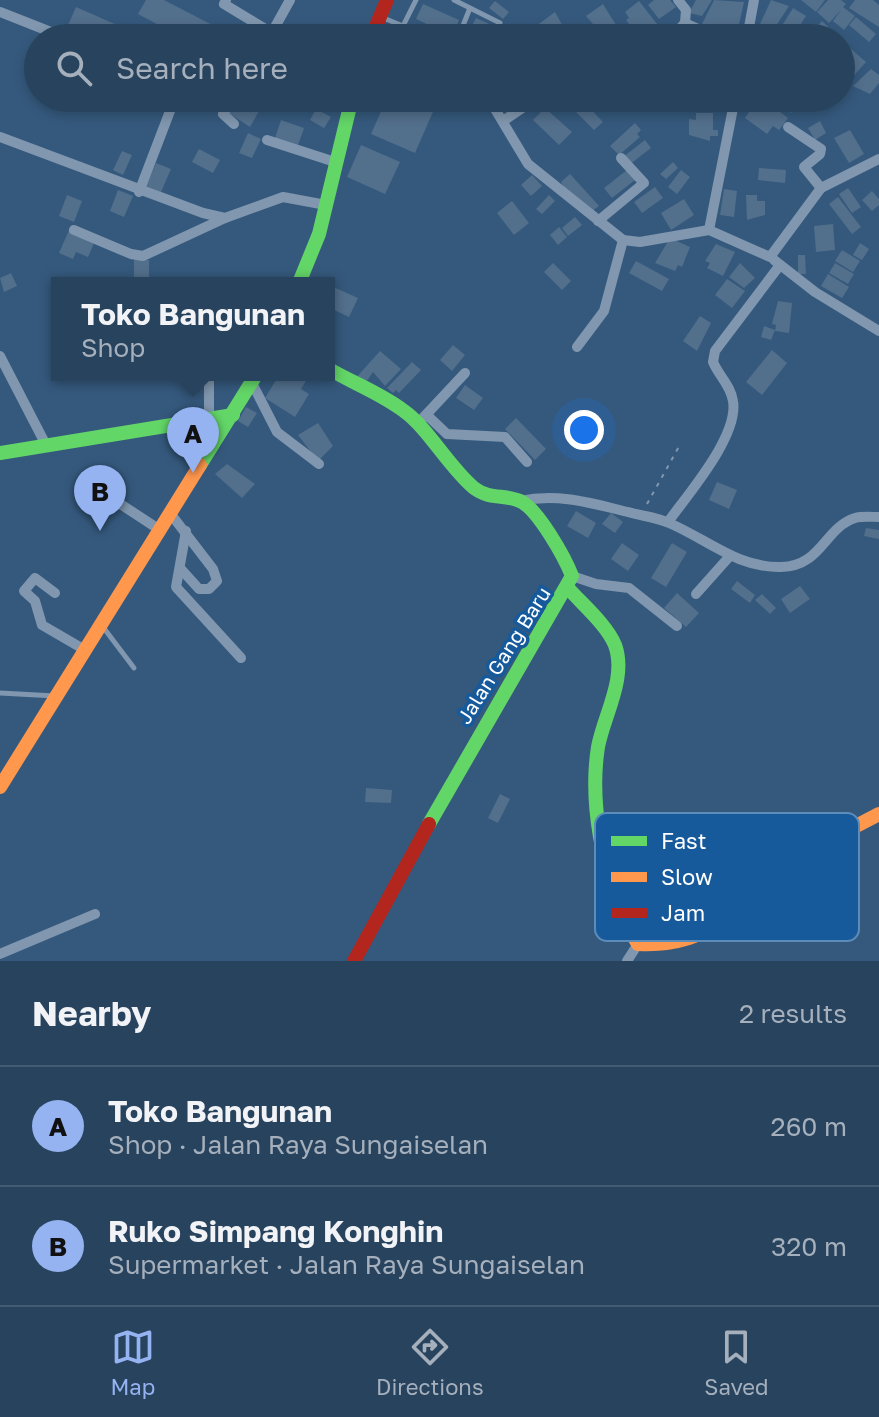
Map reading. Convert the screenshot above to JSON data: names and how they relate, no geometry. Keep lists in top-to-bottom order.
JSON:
{
  "streets": {
    "street": ["Jalan Gang Baru"]
  },
  "legend": ["Fast", "Slow", "Jam"],
  "page": {
    "search": "Search here",
    "popup": ["Toko Bangunan", "Shop"],
    "pins": ["A", "B"],
    "heading": ["Nearby", "2 results"],
    "list": [
      {
        "mark": "A",
        "name": "Toko Bangunan",
        "note": "Shop · Jalan Raya Sungaiselan",
        "value": "260 m"
      },
      {
        "mark": "B",
        "name": "Ruko Simpang Konghin",
        "note": "Supermarket · Jalan Raya Sungaiselan",
        "value": "320 m"
      }
    ],
    "nav": ["Map", "Directions", "Saved"]
  }
}
